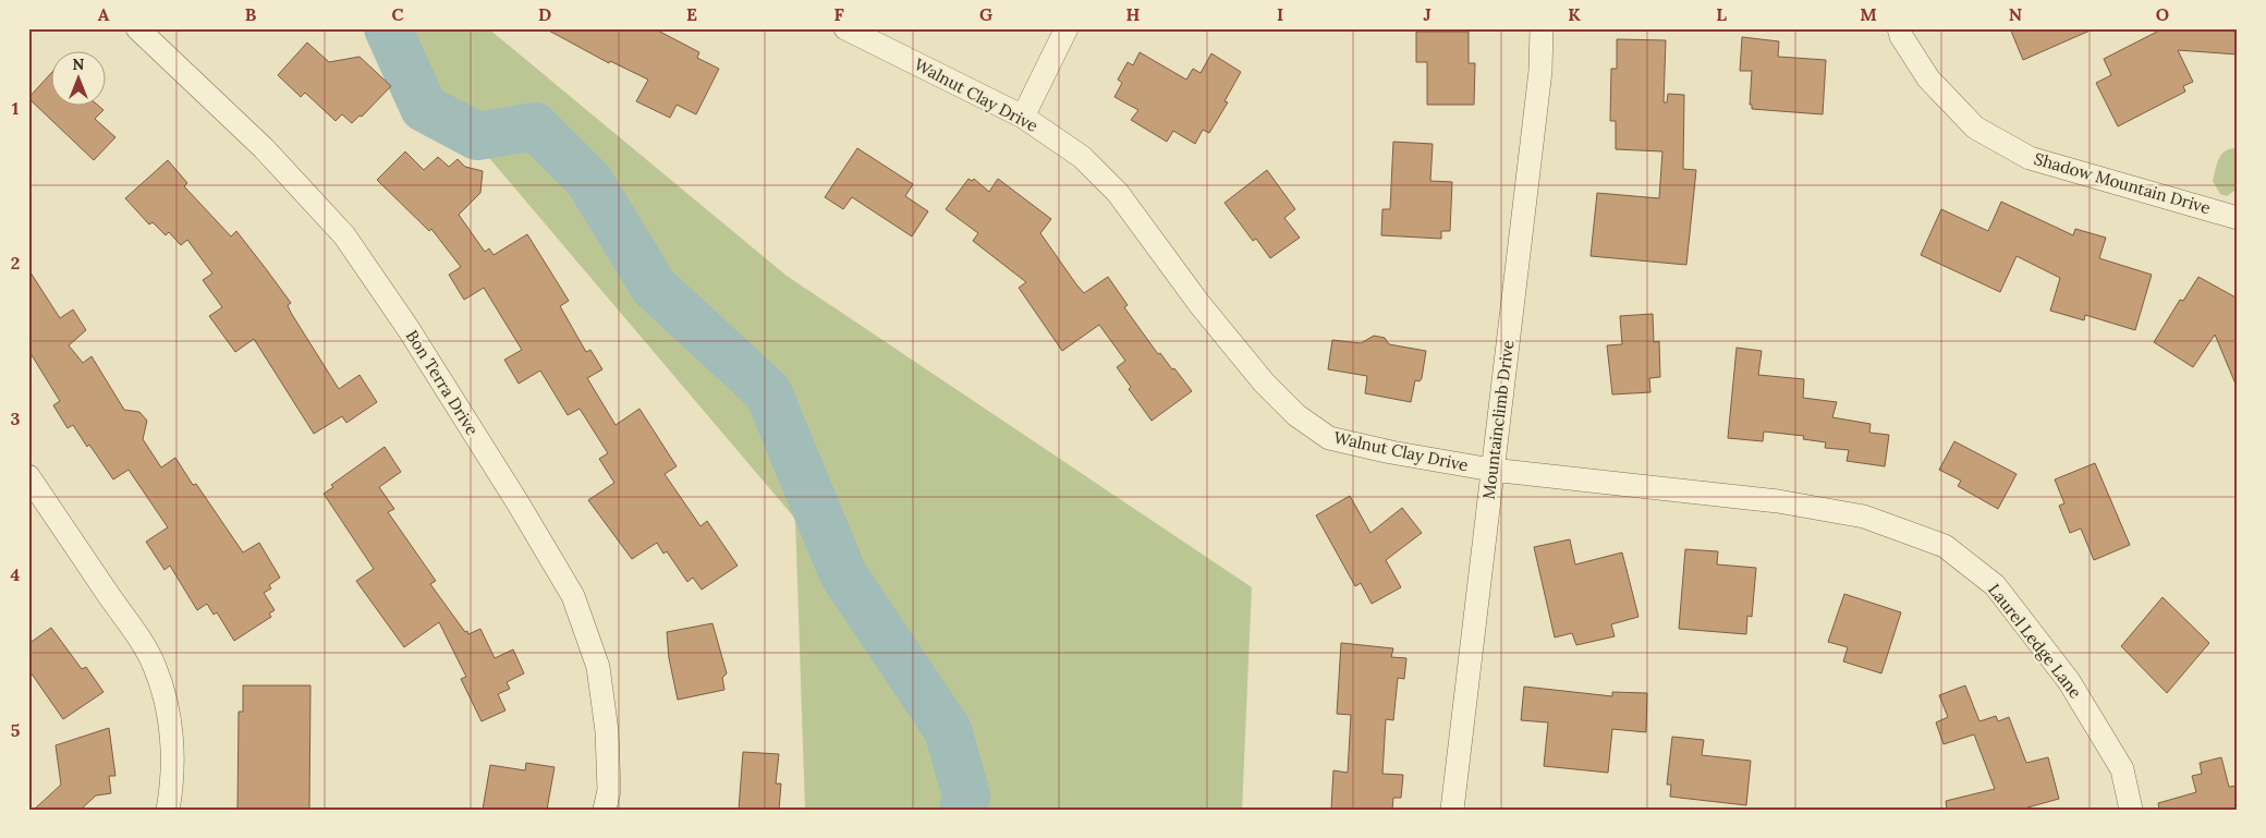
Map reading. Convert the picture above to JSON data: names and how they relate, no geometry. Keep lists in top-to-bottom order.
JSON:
{
  "streets": {
    "street": [
      "Walnut Clay Drive",
      "Shadow Mountain Drive",
      "Bon Terra Drive",
      "Mountainclimb Drive",
      "Laurel Ledge Lane"
    ]
  },
  "crossings": [
    ["Walnut Clay Drive", "Mountainclimb Drive"],
    ["Walnut Clay Drive", "Laurel Ledge Lane"]
  ],
  "north": "top",
  "grid": {
    "columns": [
      "A",
      "B",
      "C",
      "D",
      "E",
      "F",
      "G",
      "H",
      "I",
      "J",
      "K",
      "L",
      "M",
      "N",
      "O"
    ],
    "rows": [
      "1",
      "2",
      "3",
      "4",
      "5"
    ]
  }
}
